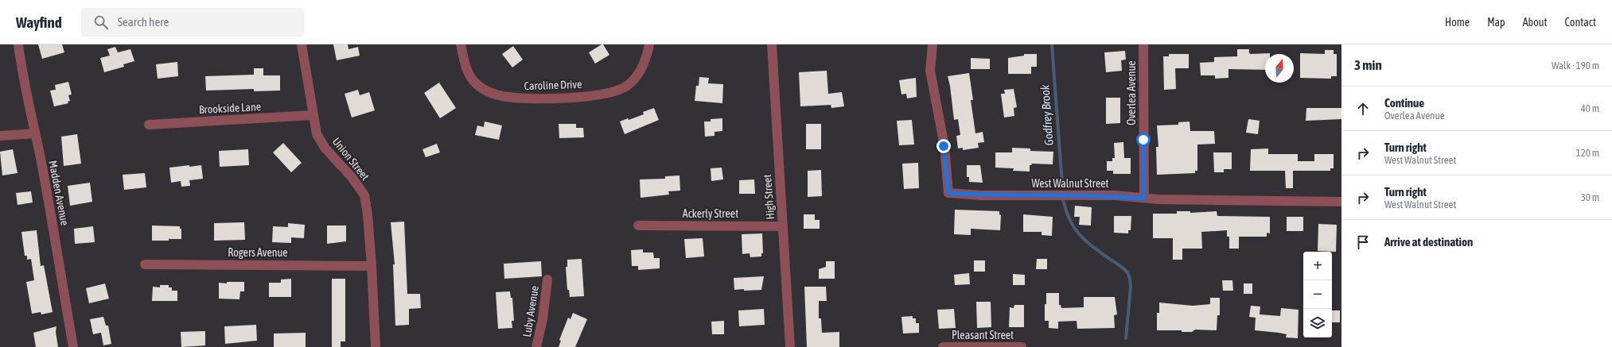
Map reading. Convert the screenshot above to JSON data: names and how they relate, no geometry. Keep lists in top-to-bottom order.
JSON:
{
  "streets": {
    "street": [
      "Caroline Drive",
      "Overlea Avenue",
      "Brookside Lane",
      "Union Street",
      "West Walnut Street",
      "Madden Avenue",
      "High Street",
      "Ackerly Street",
      "Rogers Avenue",
      "Luby Avenue",
      "Pleasant Street"
    ]
  },
  "crossings": [
    ["Overlea Avenue", "West Walnut Street"],
    ["Brookside Lane", "Union Street"],
    ["Union Street", "Rogers Avenue"],
    ["High Street", "Ackerly Street"]
  ],
  "water": ["Godfrey Brook"],
  "north": "top",
  "page": {
    "header": "Wayfind",
    "search": "Search here",
    "nav": [
      "Home",
      "Map",
      "About",
      "Contact"
    ],
    "heading": ["3 min", "Walk · 190 m"],
    "list": [
      ["Continue", "Overlea Avenue", "40 m"],
      ["Turn right", "West Walnut Street", "120 m"],
      ["Turn right", "West Walnut Street", "30 m"],
      "Arrive at destination"
    ],
    "map_buttons": ["+", "−"]
  }
}
